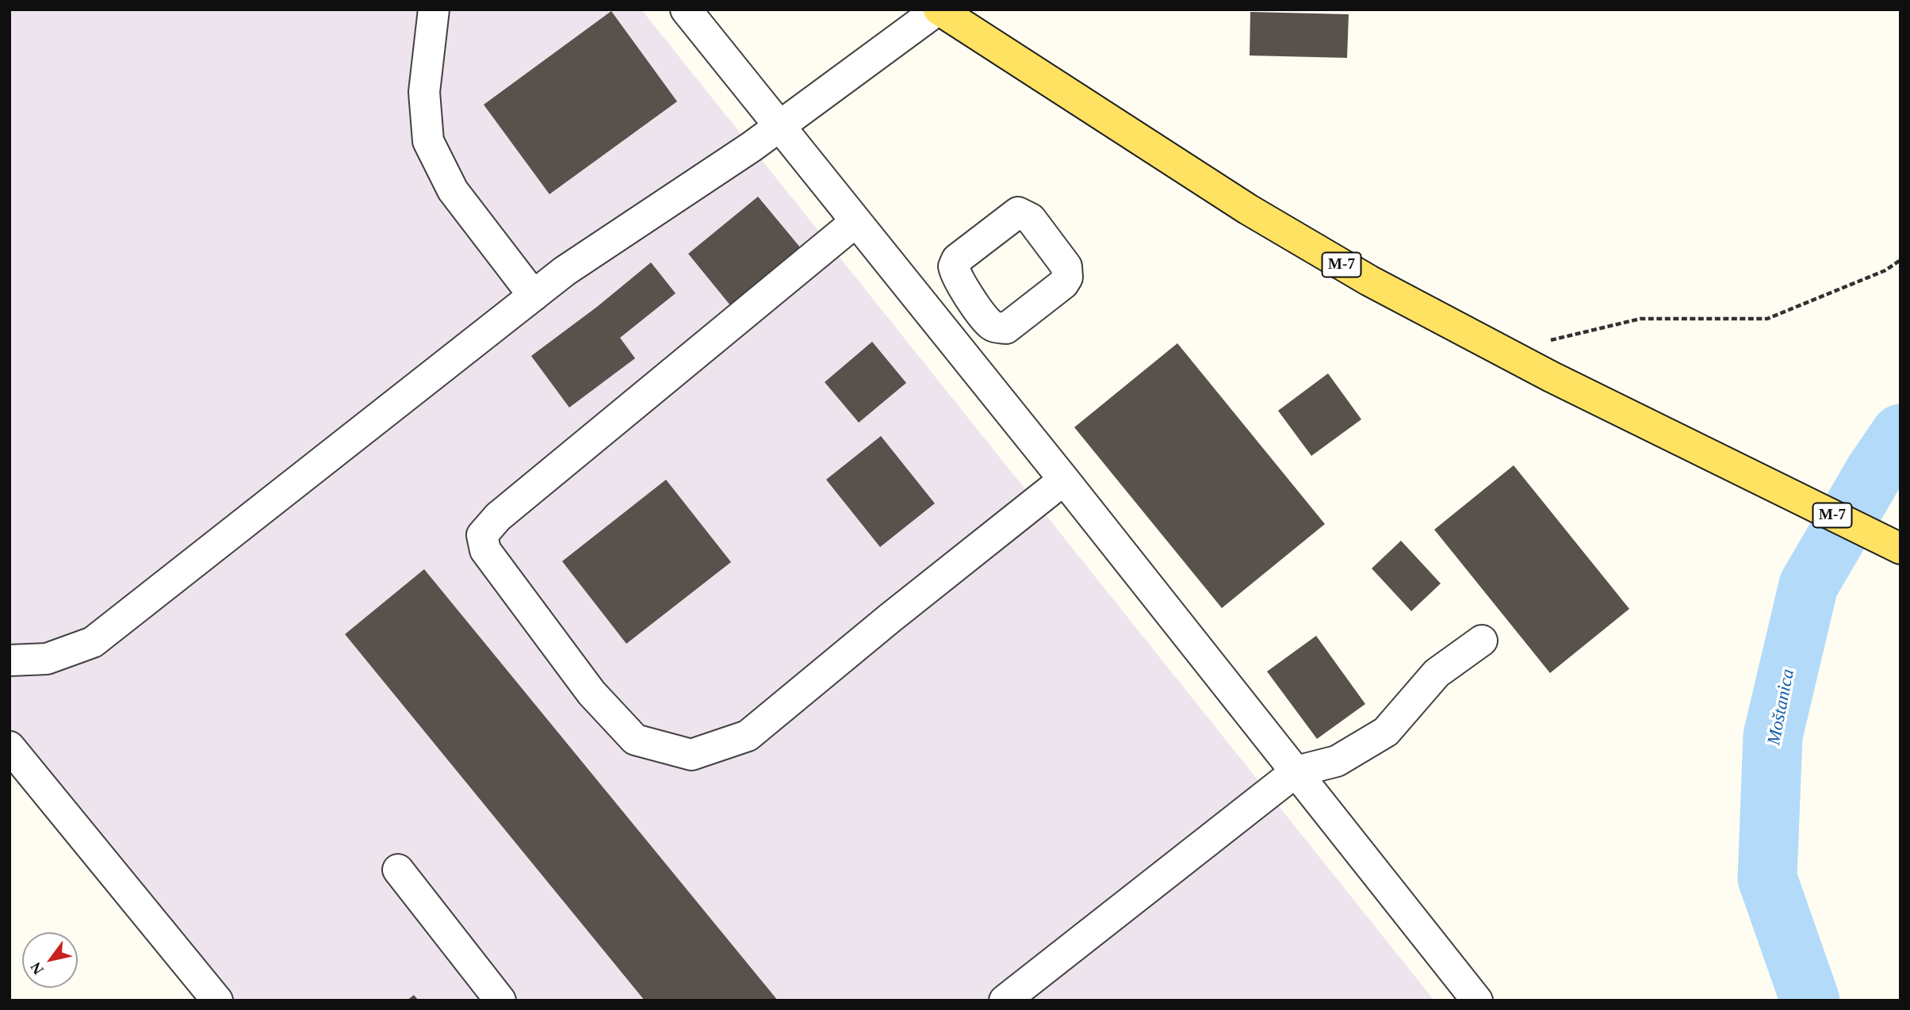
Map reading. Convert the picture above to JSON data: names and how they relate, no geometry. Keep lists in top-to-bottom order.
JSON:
{
  "streets": {
    "main road": ["M-7"]
  },
  "water": ["Moštanica"],
  "north": "bottom left"
}
